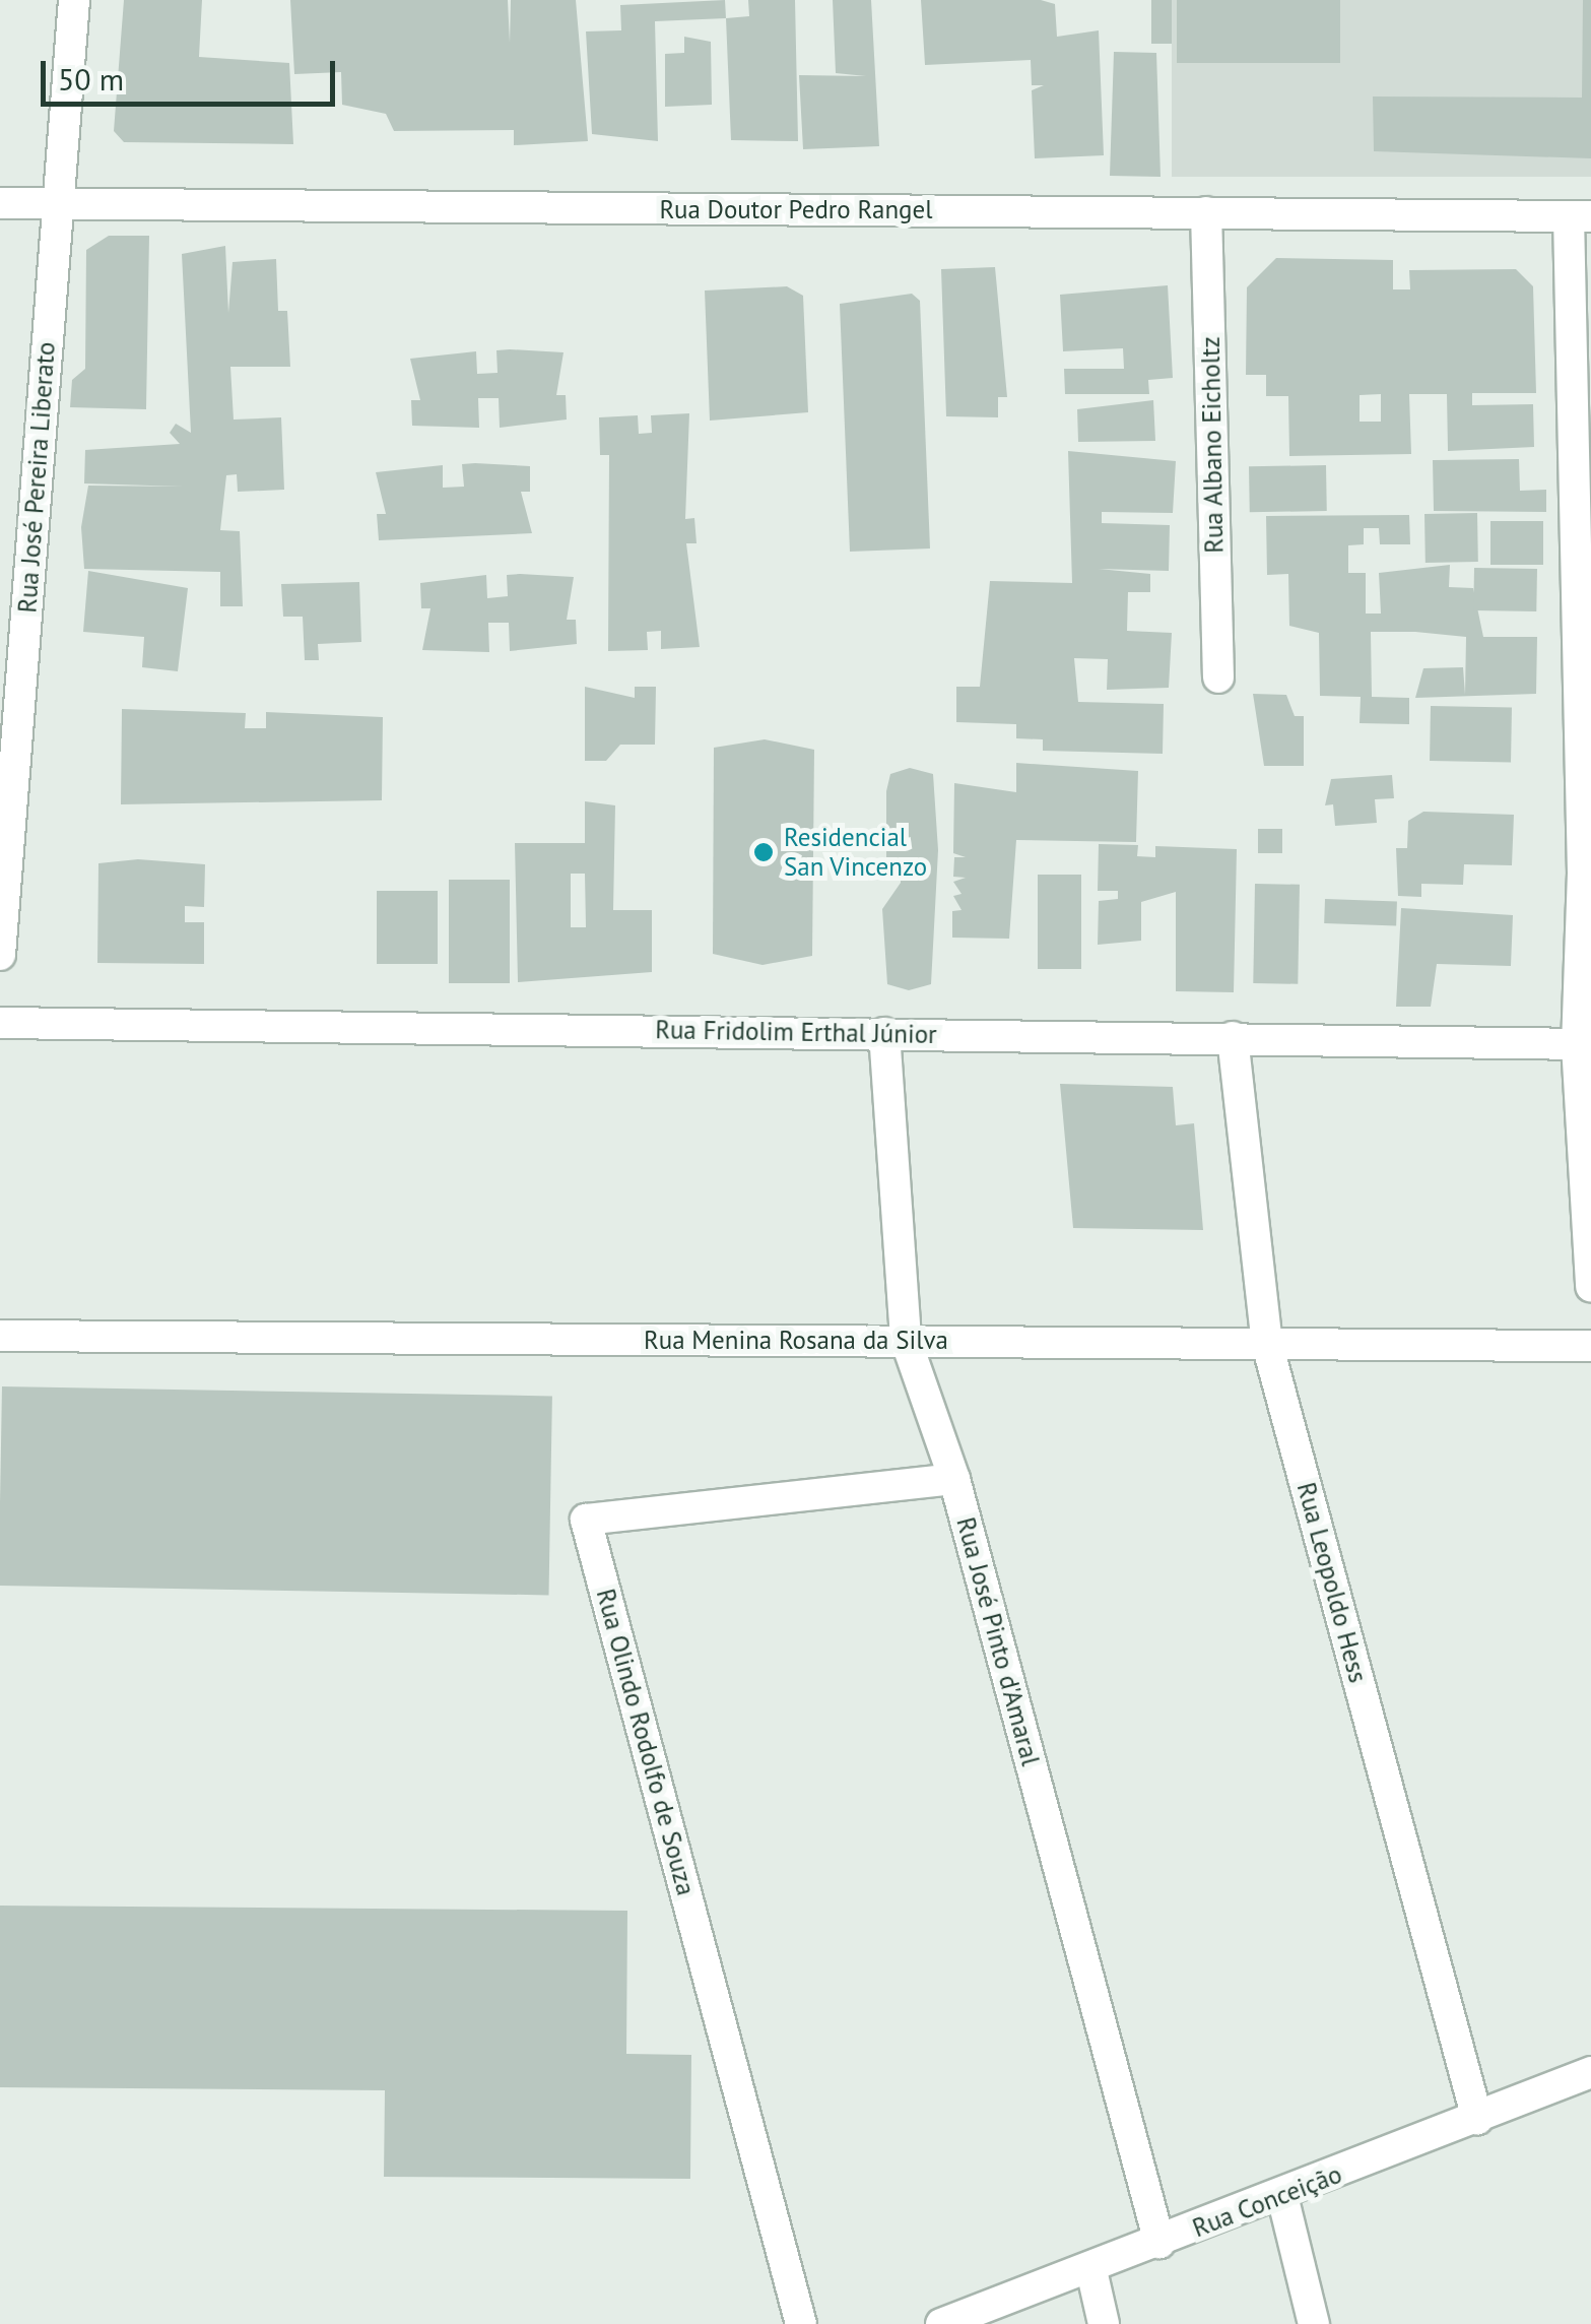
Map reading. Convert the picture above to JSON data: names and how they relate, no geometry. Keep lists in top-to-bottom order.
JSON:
{
  "streets": {
    "street": [
      "Rua Doutor Pedro Rangel",
      "Rua Albano Eicholtz",
      "Rua José Pereira Liberato",
      "Rua Fridolim Erthal Júnior",
      "Rua Menina Rosana da Silva",
      "Rua Leopoldo Hess",
      "Rua José Pinto d'Amaral",
      "Rua Olindo Rodolfo de Souza",
      "Rua Conceição"
    ]
  },
  "crossings": [
    ["Rua Doutor Pedro Rangel", "Rua Albano Eicholtz"],
    ["Rua Doutor Pedro Rangel", "Rua José Pereira Liberato"],
    ["Rua Fridolim Erthal Júnior", "Rua Leopoldo Hess"],
    ["Rua Fridolim Erthal Júnior", "Rua José Pinto d'Amaral"],
    ["Rua Menina Rosana da Silva", "Rua Leopoldo Hess"],
    ["Rua Menina Rosana da Silva", "Rua José Pinto d'Amaral"],
    ["Rua Leopoldo Hess", "Rua Conceição"],
    ["Rua José Pinto d'Amaral", "Rua Olindo Rodolfo de Souza"],
    ["Rua José Pinto d'Amaral", "Rua Conceição"]
  ],
  "places": ["Residencial San Vincenzo"],
  "scale_bar": "50 m"
}
